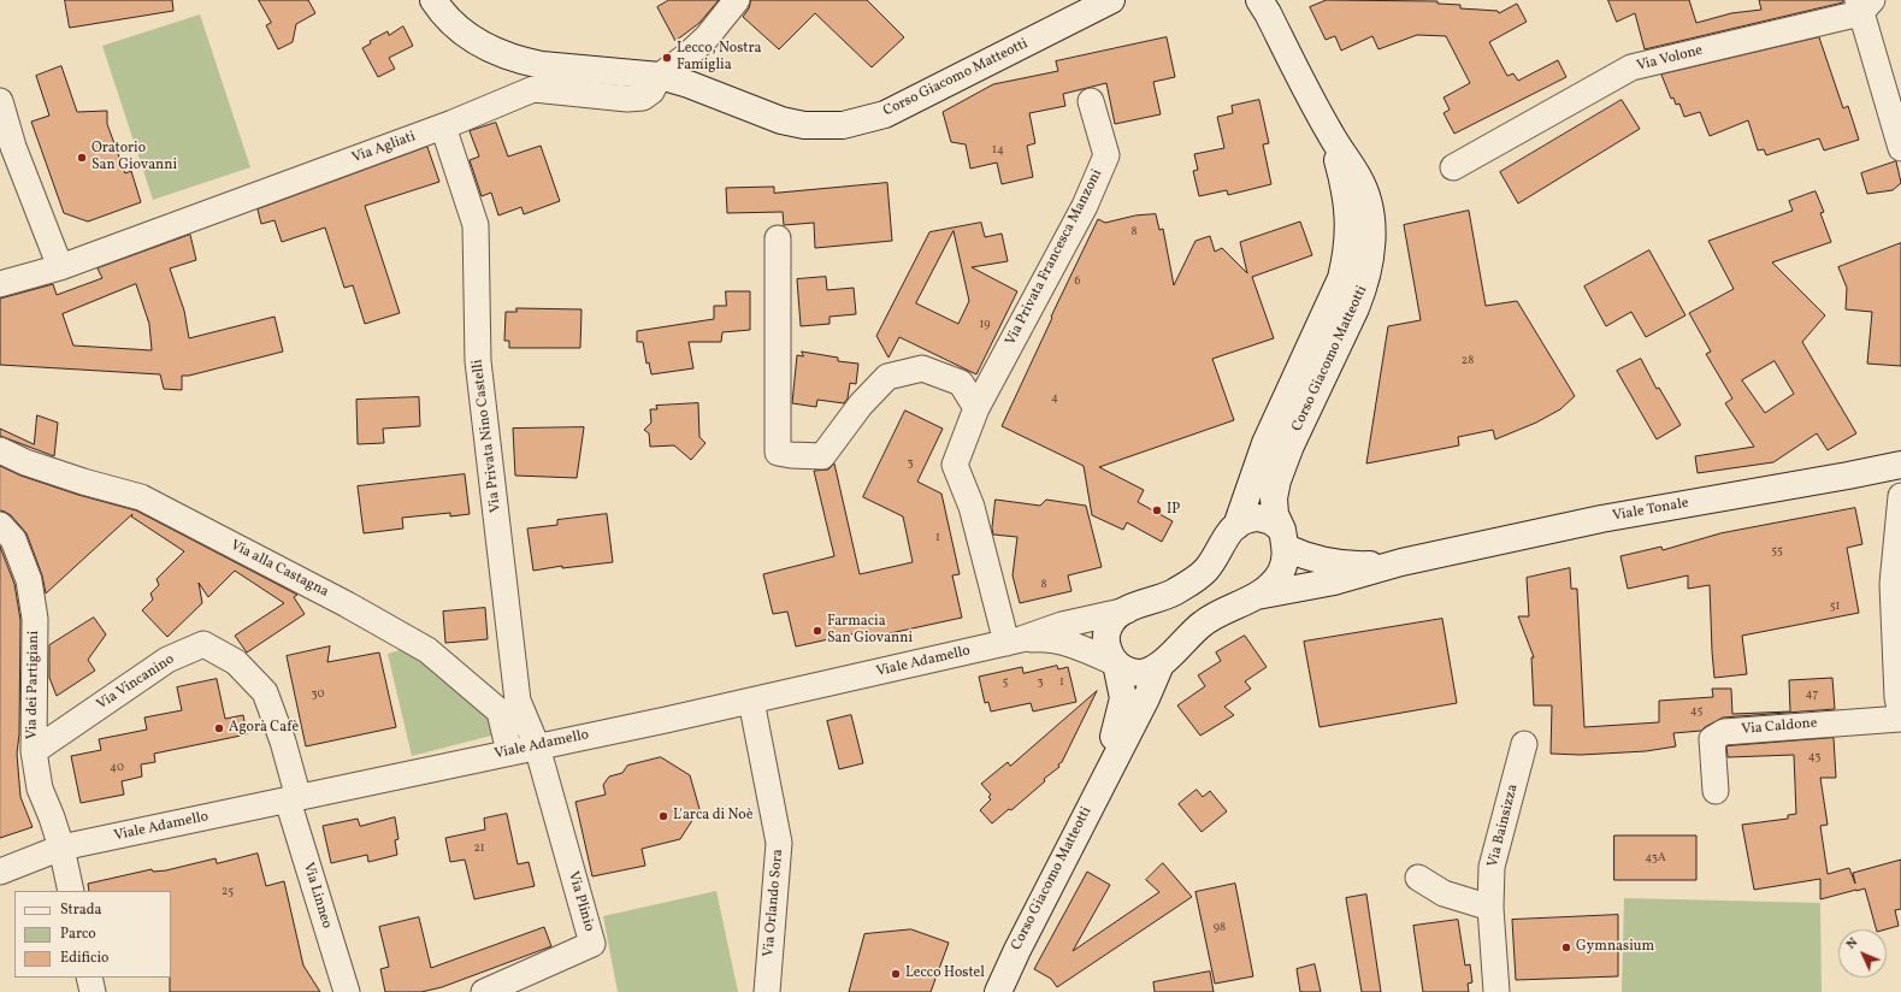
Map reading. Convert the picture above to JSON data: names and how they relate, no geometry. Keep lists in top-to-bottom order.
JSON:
{
  "streets": {
    "main road": ["Corso Giacomo Matteotti", "Viale Tonale"],
    "street": [
      "Via Volone",
      "Via Agliati",
      "Via Privata Francesca Manzoni",
      "Via Privata Nino Castelli",
      "Via alla Castagna",
      "Viale Adamello",
      "Via Vincanino",
      "Via dei Partigiani",
      "Via Caldone",
      "Via Bainsizza",
      "Via Linneo",
      "Via Plinio",
      "Via Orlando Sora"
    ]
  },
  "crossings": [
    ["Corso Giacomo Matteotti", "Via Agliati"],
    ["Corso Giacomo Matteotti", "Viale Tonale"],
    ["Corso Giacomo Matteotti", "Viale Adamello"],
    ["Via Agliati", "Via Privata Nino Castelli"],
    ["Via Privata Francesca Manzoni", "Viale Adamello"],
    ["Via Privata Nino Castelli", "Viale Adamello"],
    ["Via Privata Nino Castelli", "Via Plinio"],
    ["Via alla Castagna", "Viale Adamello"],
    ["Viale Adamello", "Via Vincanino"],
    ["Viale Adamello", "Via dei Partigiani"],
    ["Viale Adamello", "Via Linneo"],
    ["Viale Adamello", "Via Plinio"],
    ["Viale Adamello", "Via Orlando Sora"],
    ["Via Vincanino", "Via dei Partigiani"],
    ["Via Vincanino", "Via Linneo"]
  ],
  "places": [
    "Lecco, Nostra Famiglia",
    "Oratorio San Giovanni",
    "IP",
    "Farmacia San Giovanni",
    "Agorà Cafè",
    "L'arca di Noè",
    "Gymnasium",
    "Lecco Hostel"
  ],
  "house_numbers": [
    "14",
    "8",
    "6",
    "19",
    "28",
    "4",
    "3",
    "1",
    "55",
    "8",
    "51",
    "5",
    "3",
    "1",
    "30",
    "47",
    "45",
    "43",
    "40",
    "21",
    "43A",
    "25",
    "98"
  ],
  "legend": ["Strada", "Parco", "Edificio"],
  "north": "top left"
}
